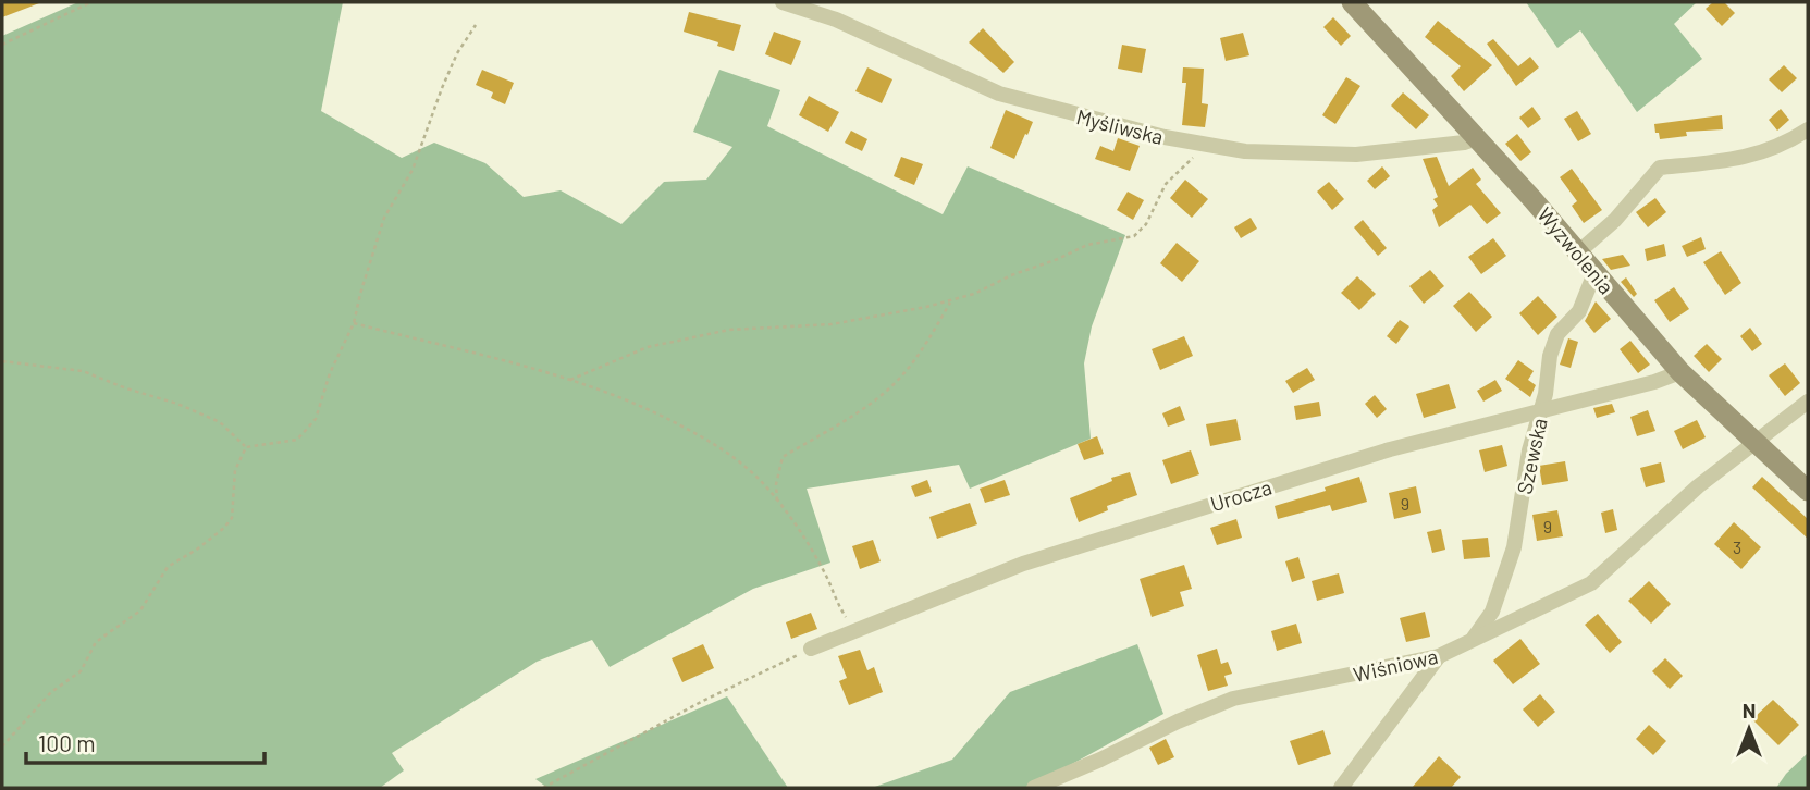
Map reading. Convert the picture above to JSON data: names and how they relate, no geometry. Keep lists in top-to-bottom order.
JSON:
{
  "streets": {
    "street": [
      "Myśliwska",
      "Wyzwolenia",
      "Szewska",
      "Urocza",
      "Wiśniowa"
    ]
  },
  "crossings": [
    ["Myśliwska", "Wyzwolenia"],
    ["Wyzwolenia", "Szewska"],
    ["Wyzwolenia", "Urocza"],
    ["Wyzwolenia", "Wiśniowa"],
    ["Szewska", "Urocza"],
    ["Szewska", "Wiśniowa"]
  ],
  "house_numbers": ["9", "9", "3"],
  "scale_bar": "100 m",
  "north": "top"
}
